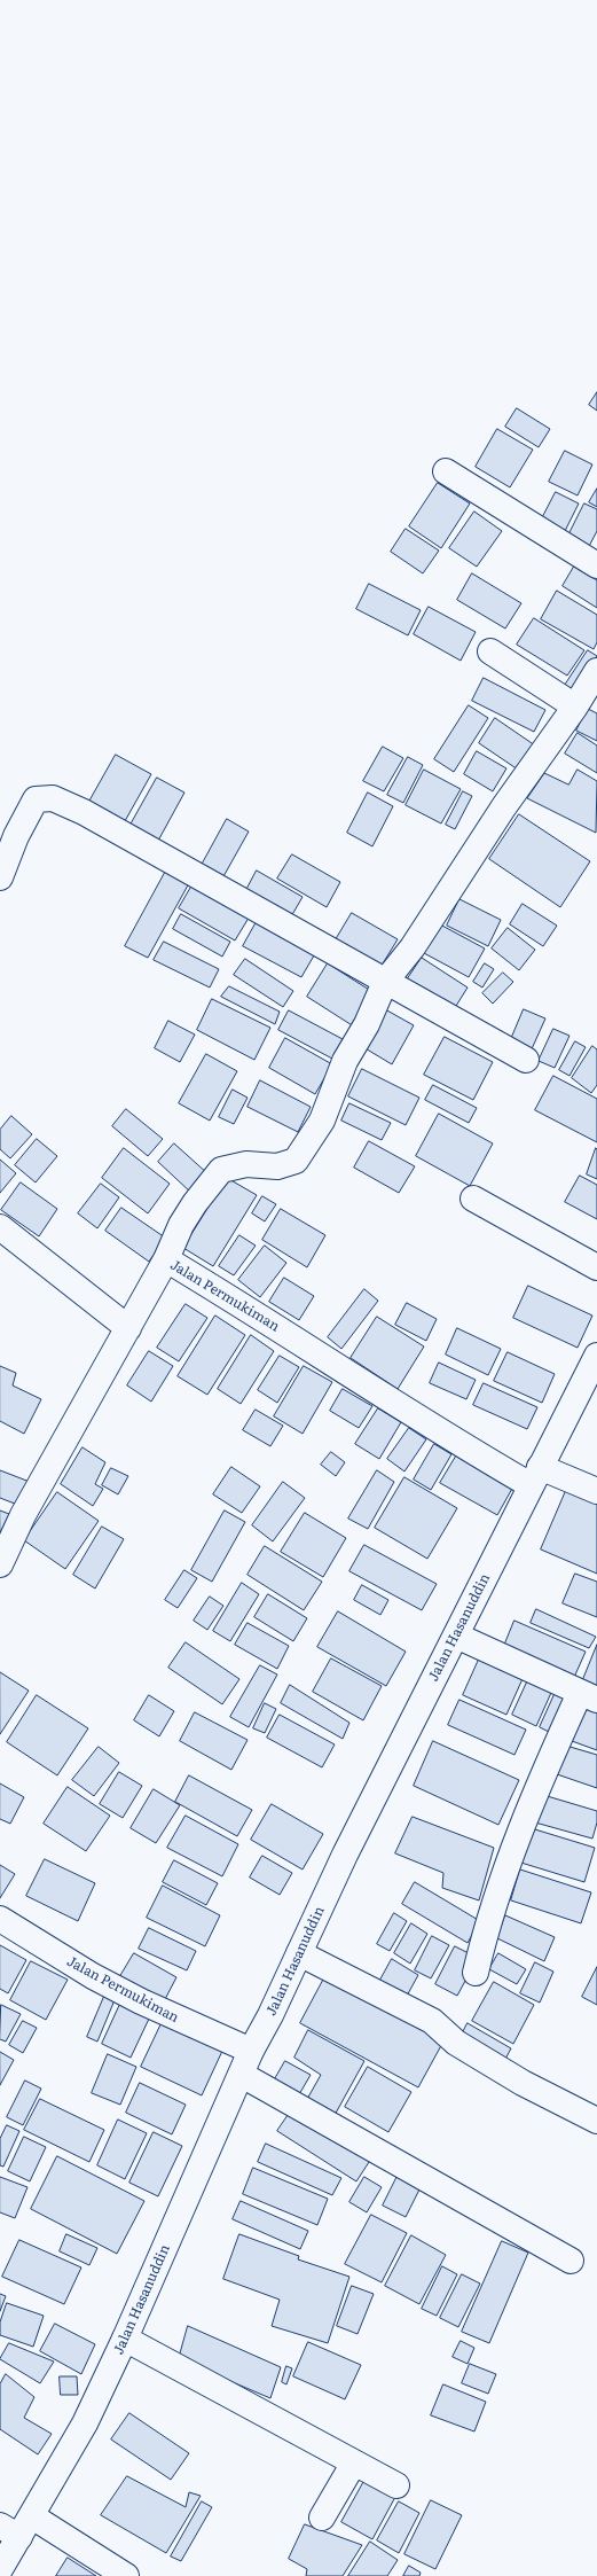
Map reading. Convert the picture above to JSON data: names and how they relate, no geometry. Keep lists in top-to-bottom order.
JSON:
{
  "streets": {
    "street": ["Jalan Permukiman", "Jalan Hasanuddin"]
  },
  "crossings": [
    ["Jalan Permukiman", "Jalan Hasanuddin"]
  ]
}
